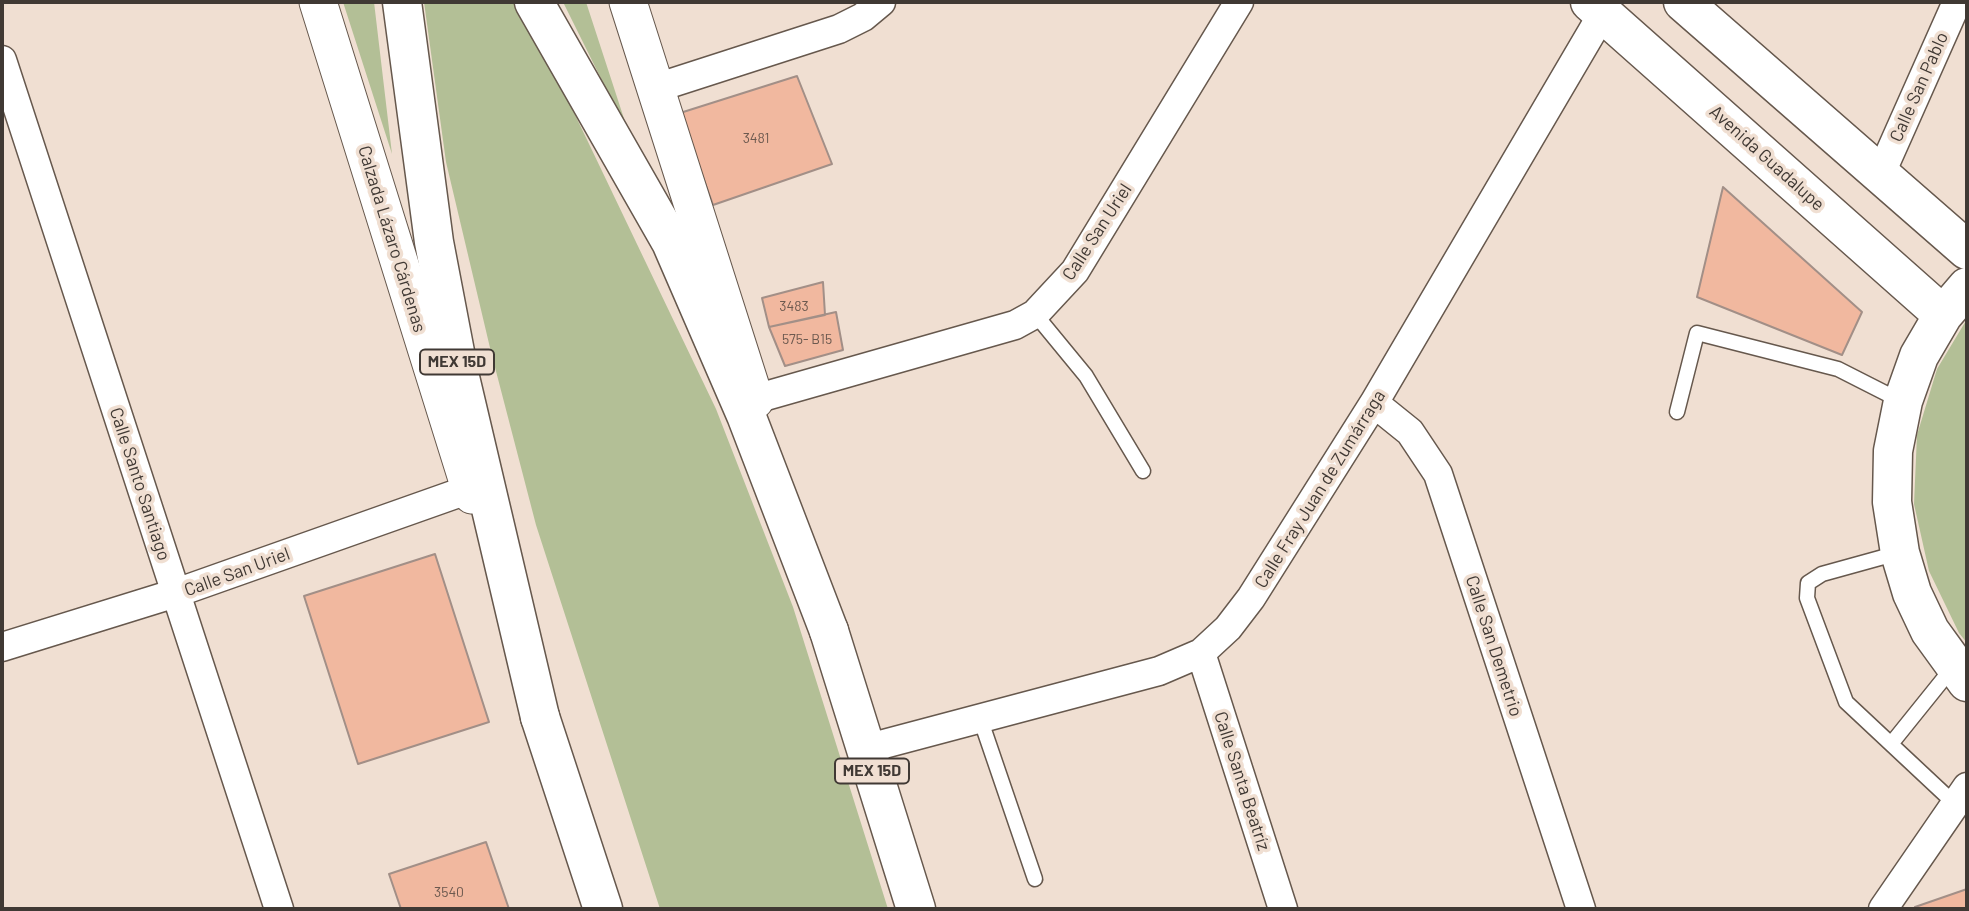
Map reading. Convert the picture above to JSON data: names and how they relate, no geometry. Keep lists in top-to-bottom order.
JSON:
{
  "streets": {
    "main road": ["Avenida Guadalupe", "Calzada Lázaro Cárdenas", "MEX 15D"],
    "street": [
      "Calle San Pablo",
      "Calle San Uriel",
      "Calle Santo Santiago",
      "Calle Fray Juan de Zumárraga",
      "Calle San Demetrio",
      "Calle Santa Beatríz"
    ]
  },
  "crossings": [
    ["Avenida Guadalupe", "Calle Fray Juan de Zumárraga"],
    ["Calle San Uriel", "Calzada Lázaro Cárdenas"],
    ["Calle San Uriel", "Calle Santo Santiago"],
    ["MEX 15D", "Calle Fray Juan de Zumárraga"],
    ["Calle Fray Juan de Zumárraga", "Calle San Demetrio"],
    ["Calle Fray Juan de Zumárraga", "Calle Santa Beatríz"]
  ],
  "house_numbers": [
    "3481",
    "3483",
    "575- B15",
    "3540"
  ]
}
